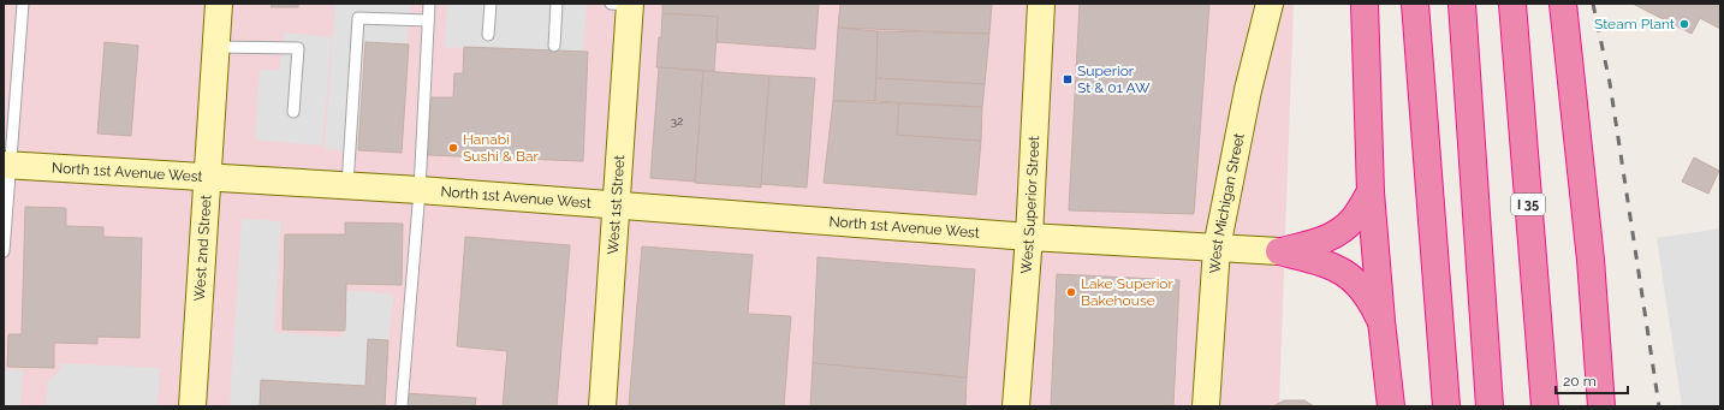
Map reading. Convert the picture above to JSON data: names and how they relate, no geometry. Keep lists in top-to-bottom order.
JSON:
{
  "streets": {
    "highway": ["I 35"],
    "street": [
      "North 1st Avenue West",
      "West Michigan Street",
      "West 1st Street",
      "West Superior Street",
      "West 2nd Street"
    ]
  },
  "crossings": [
    ["North 1st Avenue West", "West Michigan Street"],
    ["North 1st Avenue West", "West 1st Street"],
    ["North 1st Avenue West", "West Superior Street"],
    ["North 1st Avenue West", "West 2nd Street"]
  ],
  "places": {
    "other": ["Steam Plant", "Hanabi Sushi & Bar", "Lake Superior Bakehouse"],
    "transit": ["Superior St & 01 AW"]
  },
  "house_numbers": ["32"],
  "scale_bar": "20 m"
}
